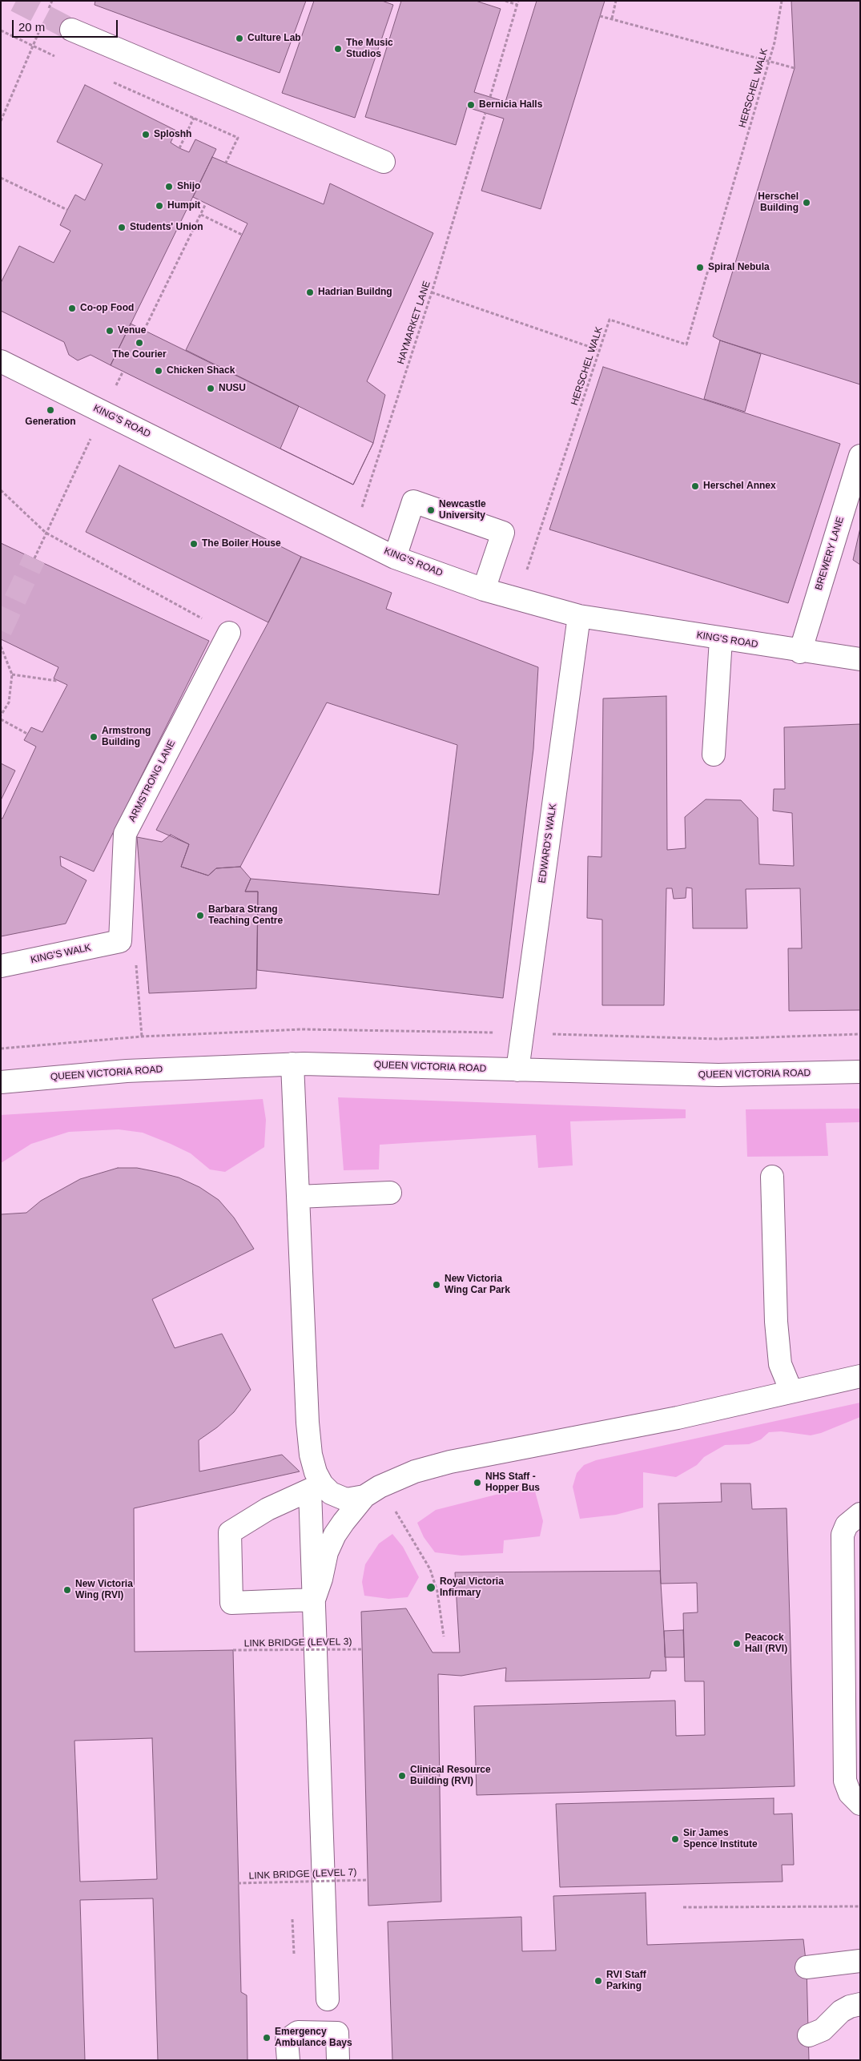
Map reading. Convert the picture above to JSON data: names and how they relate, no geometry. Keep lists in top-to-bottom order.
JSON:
{
  "streets": {
    "street": [
      "KING'S ROAD",
      "BREWERY LANE",
      "ARMSTRONG LANE",
      "EDWARD'S WALK",
      "KING'S WALK",
      "QUEEN VICTORIA ROAD"
    ],
    "path": [
      "HERSCHEL WALK",
      "HAYMARKET LANE",
      "LINK BRIDGE (LEVEL 3)",
      "LINK BRIDGE (LEVEL 7)"
    ]
  },
  "crossings": [
    ["HERSCHEL WALK", "KING'S ROAD"],
    ["HAYMARKET LANE", "KING'S ROAD"],
    ["KING'S ROAD", "BREWERY LANE"],
    ["KING'S ROAD", "EDWARD'S WALK"],
    ["ARMSTRONG LANE", "KING'S WALK"],
    ["EDWARD'S WALK", "QUEEN VICTORIA ROAD"]
  ],
  "places": [
    "Culture Lab",
    "The Music Studios",
    "Bernicia Halls",
    "Sploshh",
    "Shijo",
    "Herschel Building",
    "Humpit",
    "Students' Union",
    "Spiral Nebula",
    "Hadrian Buildng",
    "Co-op Food",
    "Venue",
    "The Courier",
    "Chicken Shack",
    "NUSU",
    "Generation",
    "Herschel Annex",
    "Newcastle University",
    "The Boiler House",
    "Armstrong Building",
    "Barbara Strang Teaching Centre",
    "New Victoria Wing Car Park",
    "NHS Staff - Hopper Bus",
    "Royal Victoria Infirmary",
    "New Victoria Wing (RVI)",
    "Peacock Hall (RVI)",
    "Clinical Resource Building (RVI)",
    "Sir James Spence Institute",
    "RVI Staff Parking",
    "Emergency Ambulance Bays"
  ],
  "scale_bar": "20 m"
}
